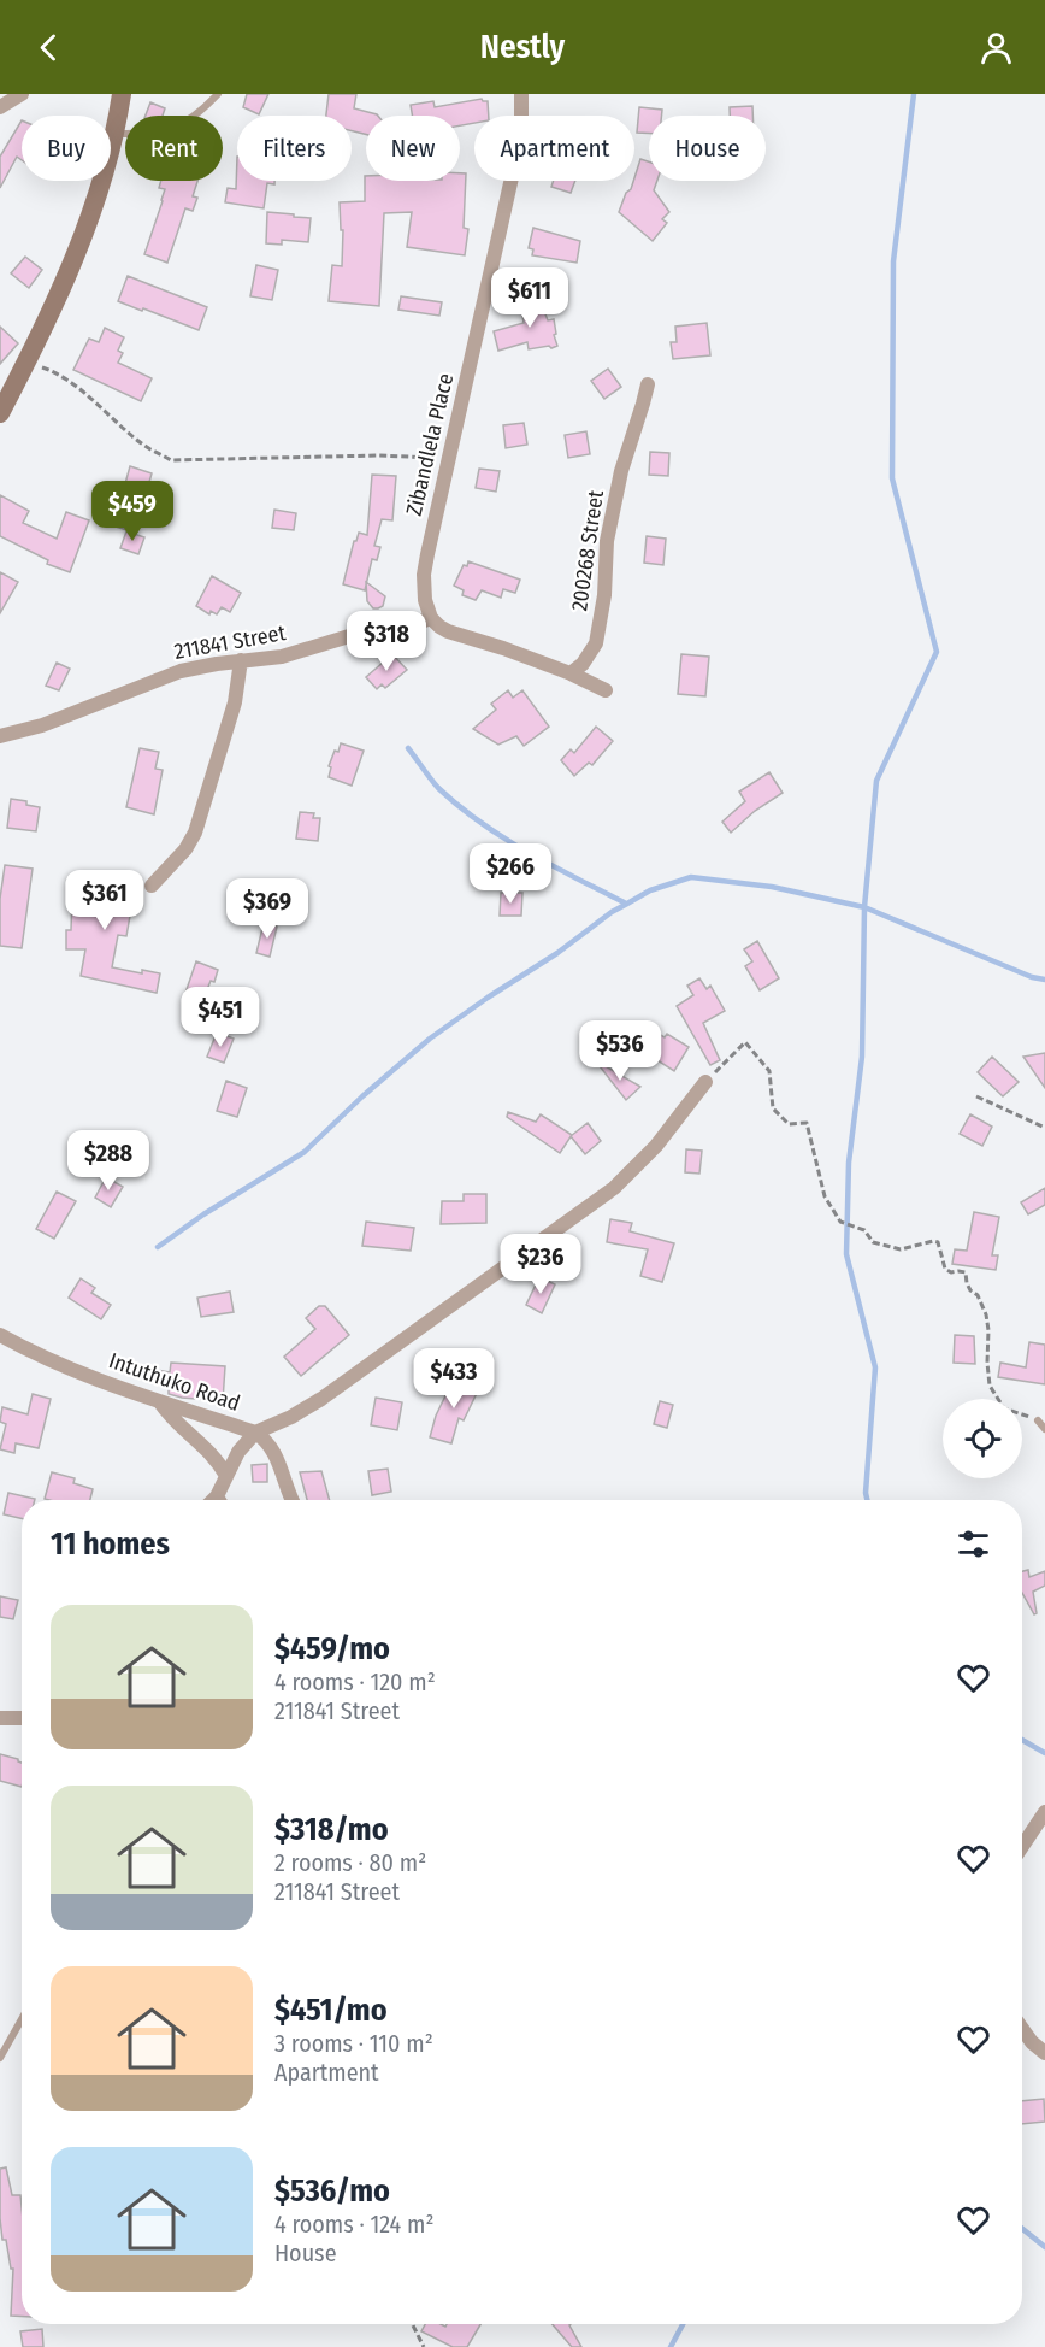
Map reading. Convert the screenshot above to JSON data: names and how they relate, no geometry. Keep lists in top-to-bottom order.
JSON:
{
  "streets": {
    "street": [
      "Zibandlela Place",
      "200268 Street",
      "211841 Street",
      "Intuthuko Road"
    ]
  },
  "crossings": [
    ["Zibandlela Place", "211841 Street"]
  ],
  "page": {
    "header": "Nestly",
    "chip": [
      "Buy",
      "Rent",
      "Filters",
      "New",
      "Apartment",
      "House"
    ],
    "price": [
      "$611",
      "$459",
      "$318",
      "$266",
      "$361",
      "$369",
      "$451",
      "$536",
      "$288",
      "$236",
      "$433"
    ],
    "heading": "11 homes",
    "list": [
      {
        "name": "$459/mo",
        "note": "4 rooms · 120 m² · 211841 Street"
      },
      {
        "name": "$318/mo",
        "note": "2 rooms · 80 m² · 211841 Street"
      },
      {
        "name": "$451/mo",
        "note": "3 rooms · 110 m² · Apartment"
      },
      {
        "name": "$536/mo",
        "note": "4 rooms · 124 m² · House"
      }
    ]
  }
}
